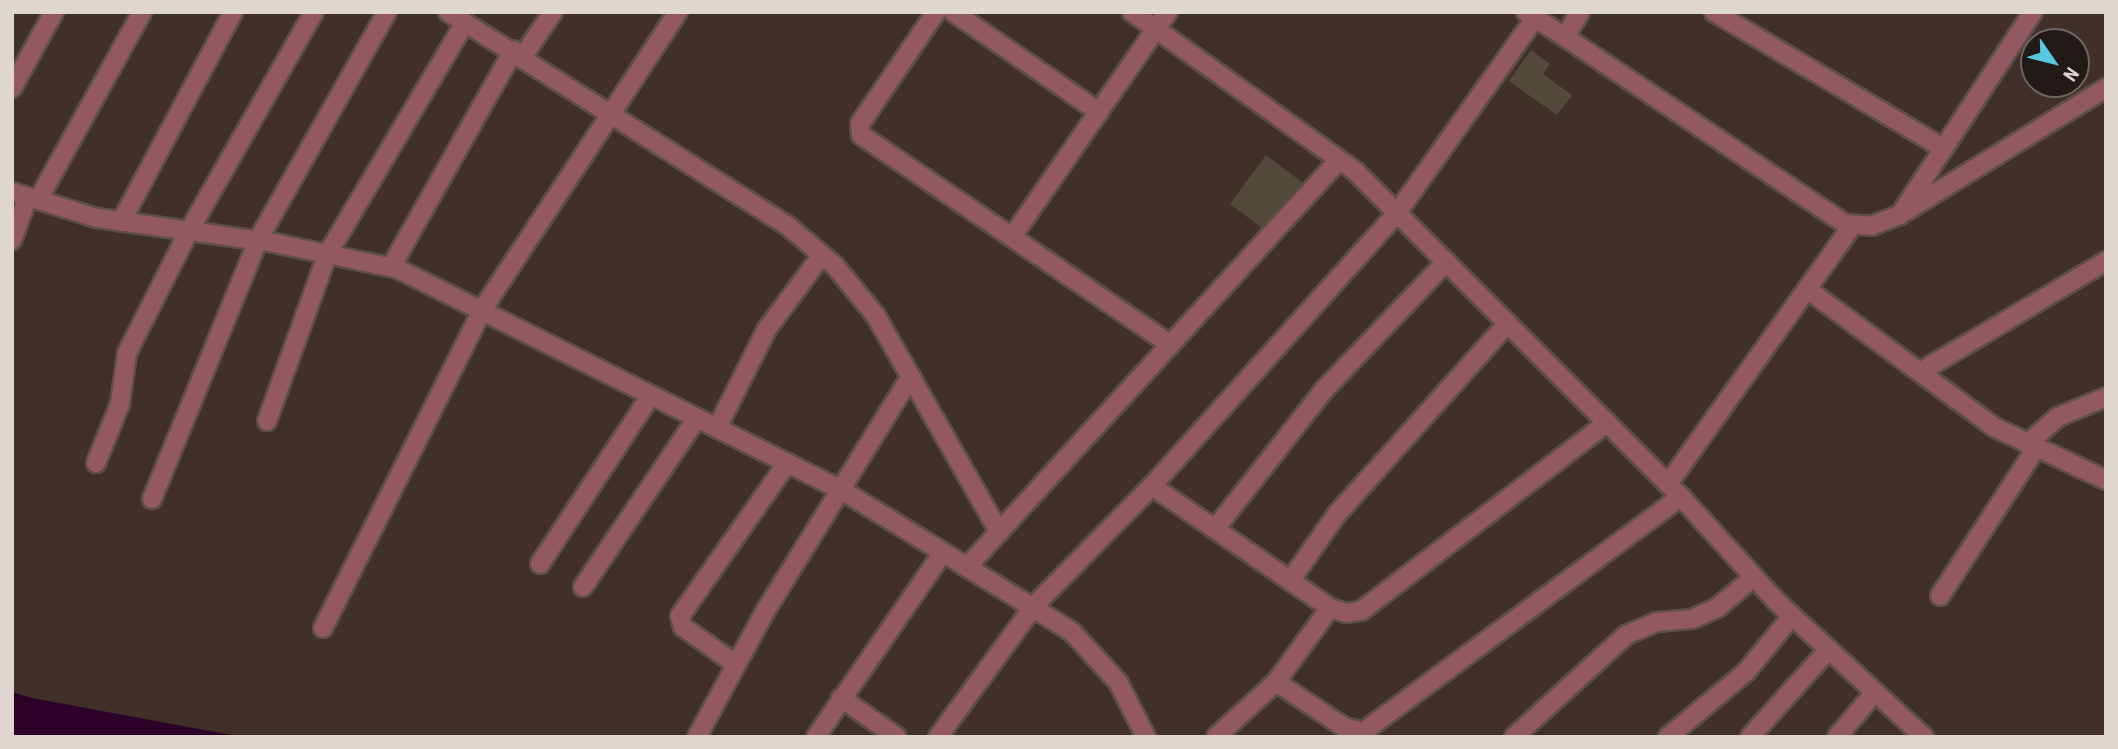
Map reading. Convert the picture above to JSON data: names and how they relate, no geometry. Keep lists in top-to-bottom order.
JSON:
{
  "north": "bottom right"
}
